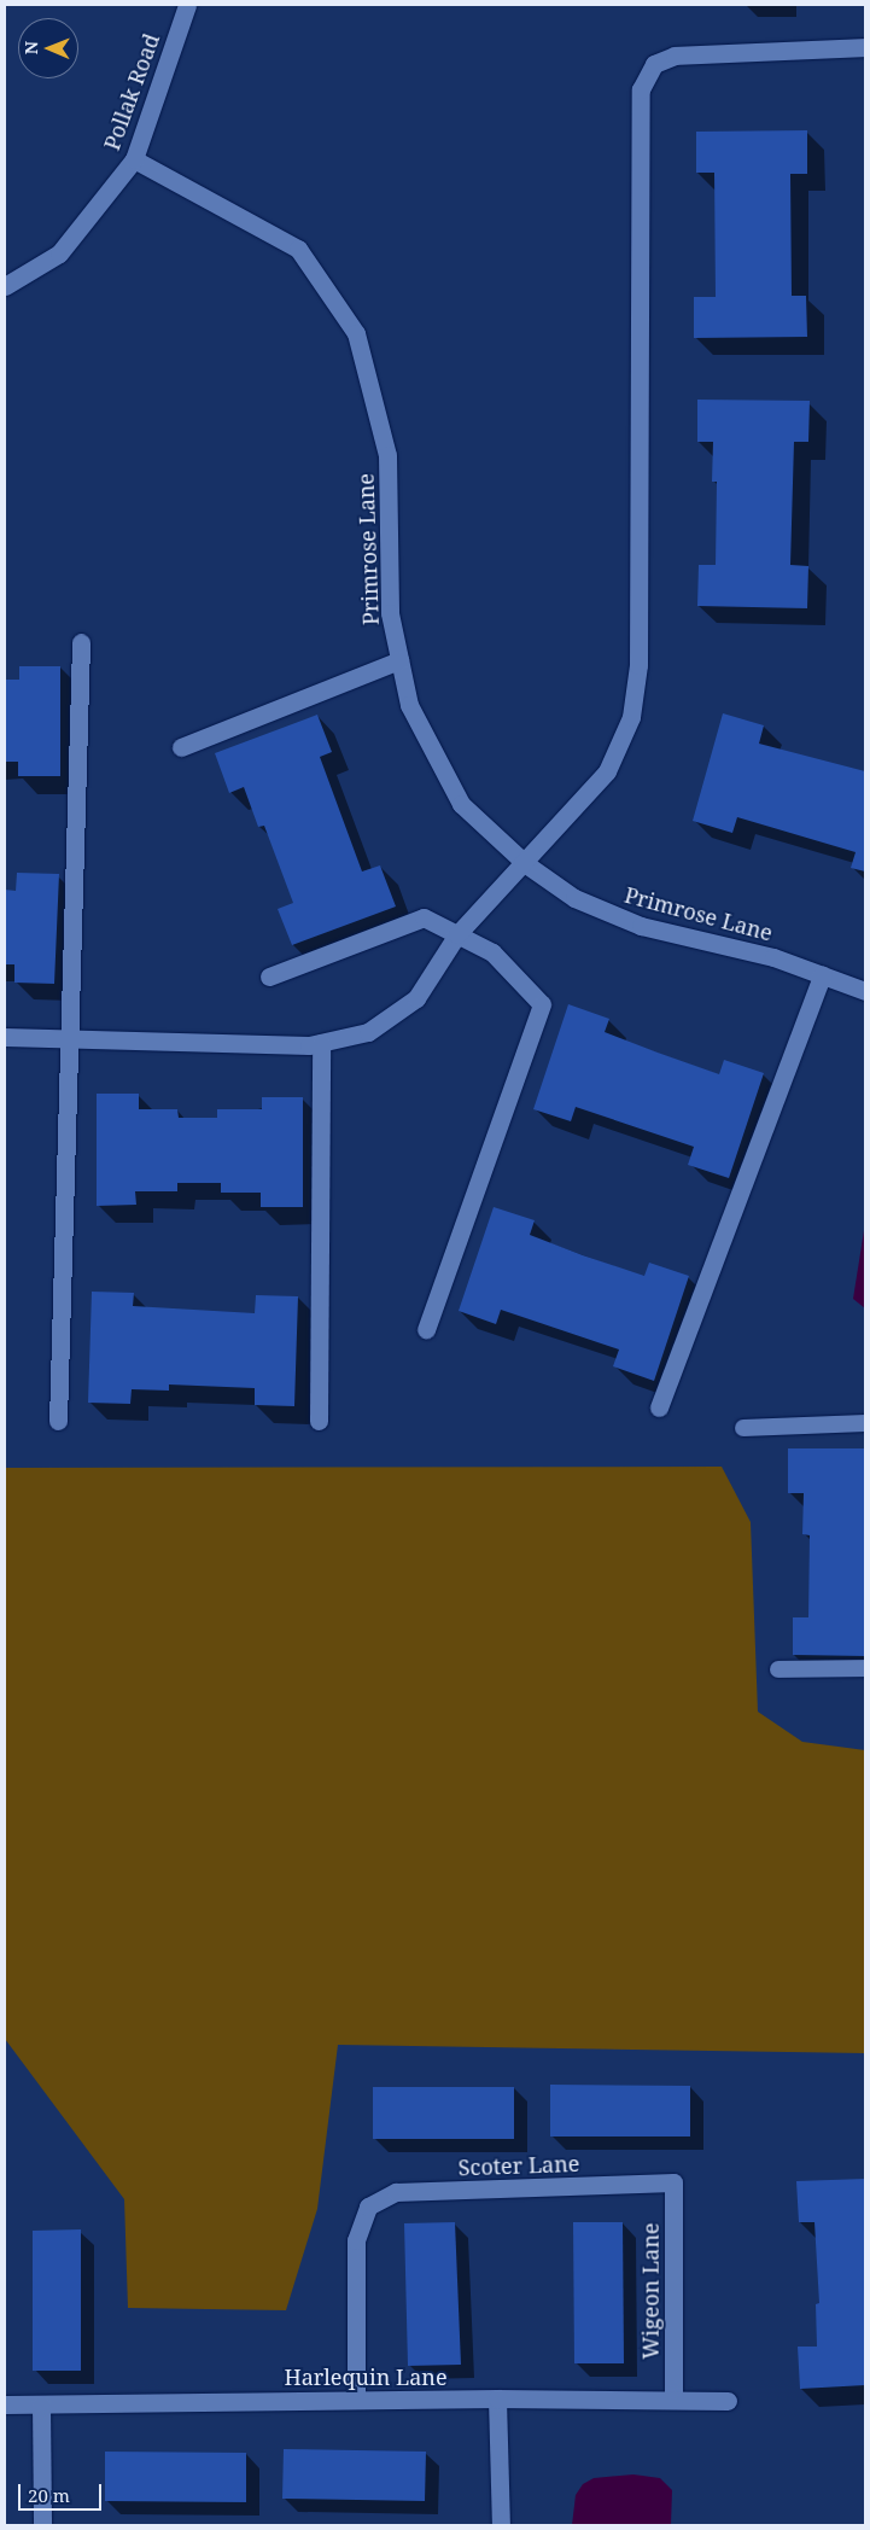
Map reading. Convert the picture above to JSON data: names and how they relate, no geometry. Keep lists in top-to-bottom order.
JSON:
{
  "streets": {
    "street": [
      "Pollak Road",
      "Primrose Lane",
      "Scoter Lane",
      "Wigeon Lane",
      "Harlequin Lane"
    ]
  },
  "crossings": [
    ["Pollak Road", "Primrose Lane"],
    ["Scoter Lane", "Wigeon Lane"],
    ["Scoter Lane", "Harlequin Lane"],
    ["Wigeon Lane", "Harlequin Lane"]
  ],
  "scale_bar": "20 m",
  "north": "left"
}
